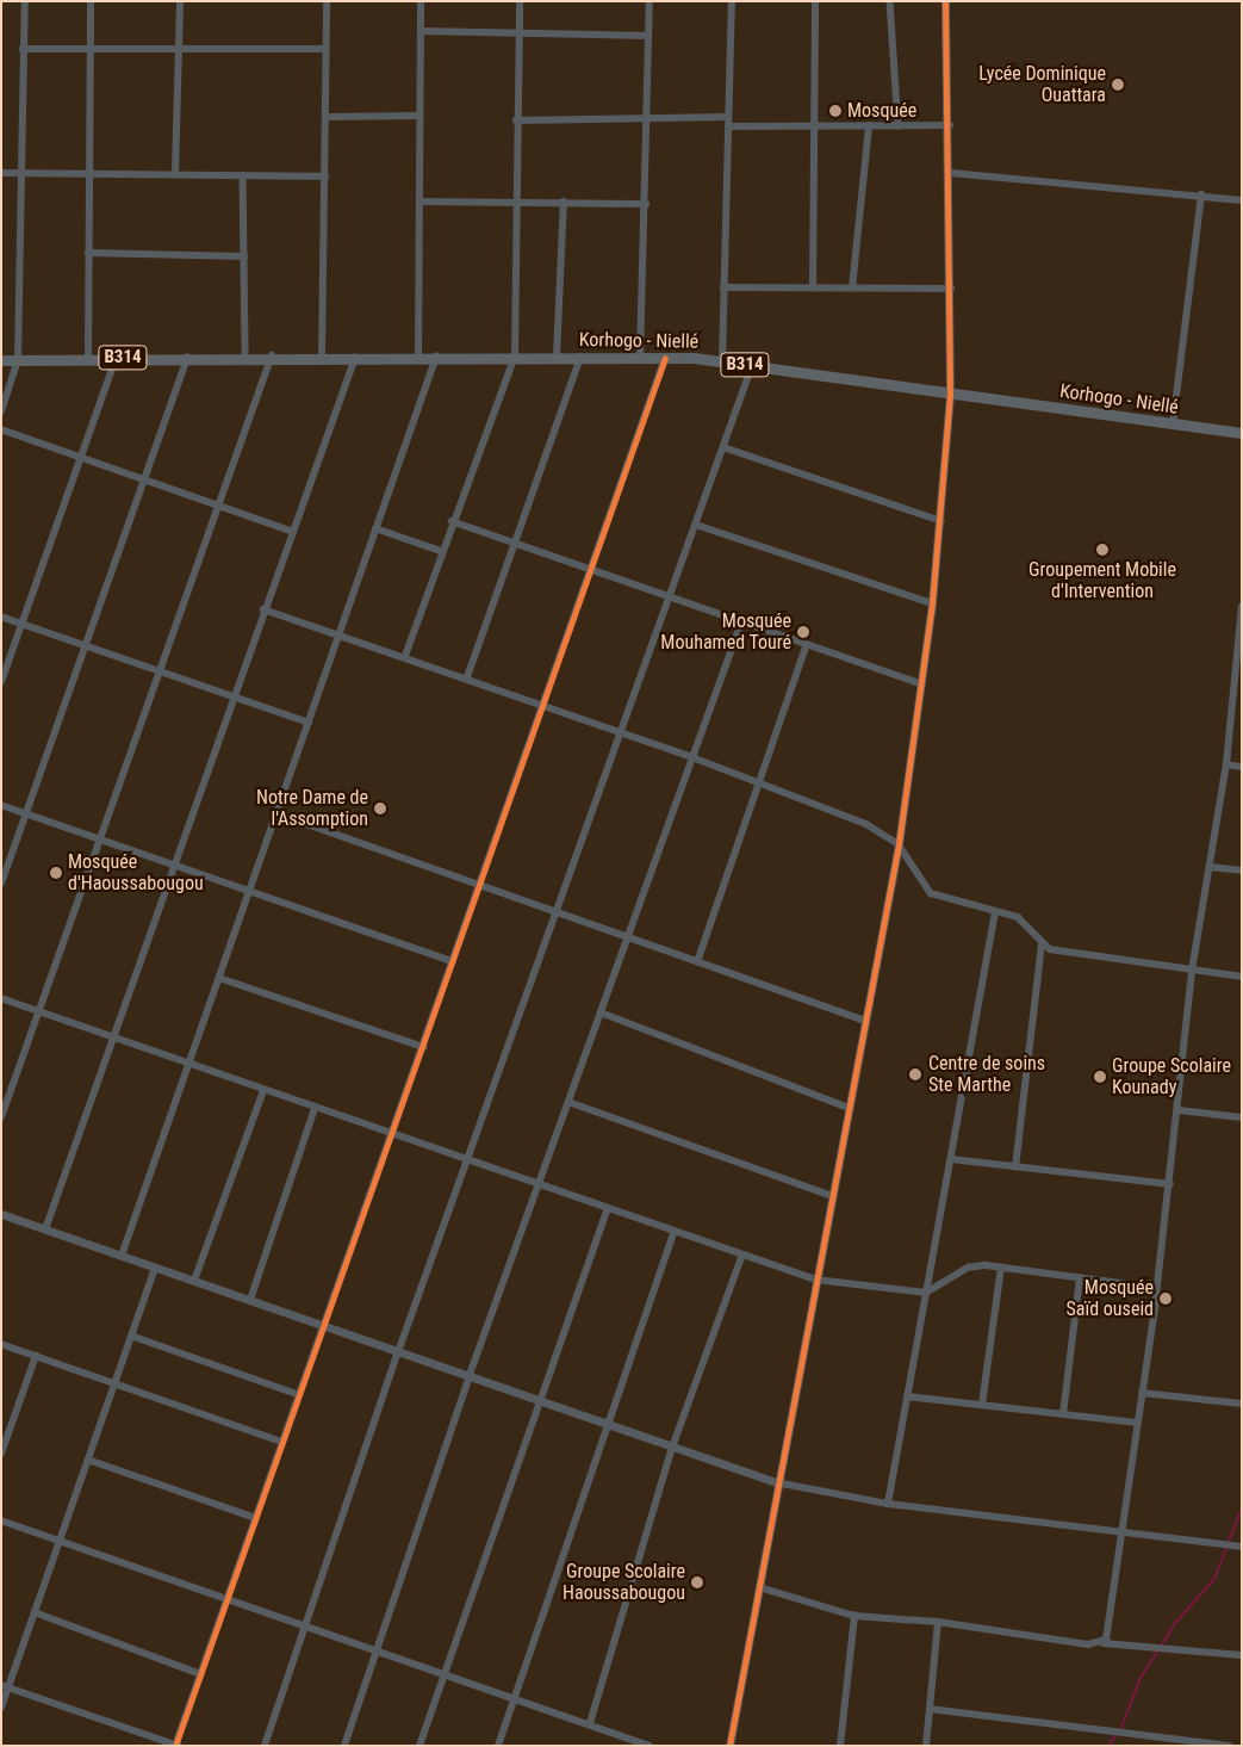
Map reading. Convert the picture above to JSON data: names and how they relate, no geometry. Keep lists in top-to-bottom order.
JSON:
{
  "streets": {
    "main road": ["Korhogo - Niellé", "B314"]
  },
  "crossings": [
    ["Korhogo - Niellé", "B314"]
  ],
  "places": [
    "Lycée Dominique Ouattara",
    "Mosquée",
    "Groupement Mobile d'Intervention",
    "Mosquée Mouhamed Touré",
    "Notre Dame de l'Assomption",
    "Mosquée d'Haoussabougou",
    "Centre de soins Ste Marthe",
    "Groupe Scolaire Kounady",
    "Mosquée Saïd ouseid",
    "Groupe Scolaire Haoussabougou"
  ]
}
